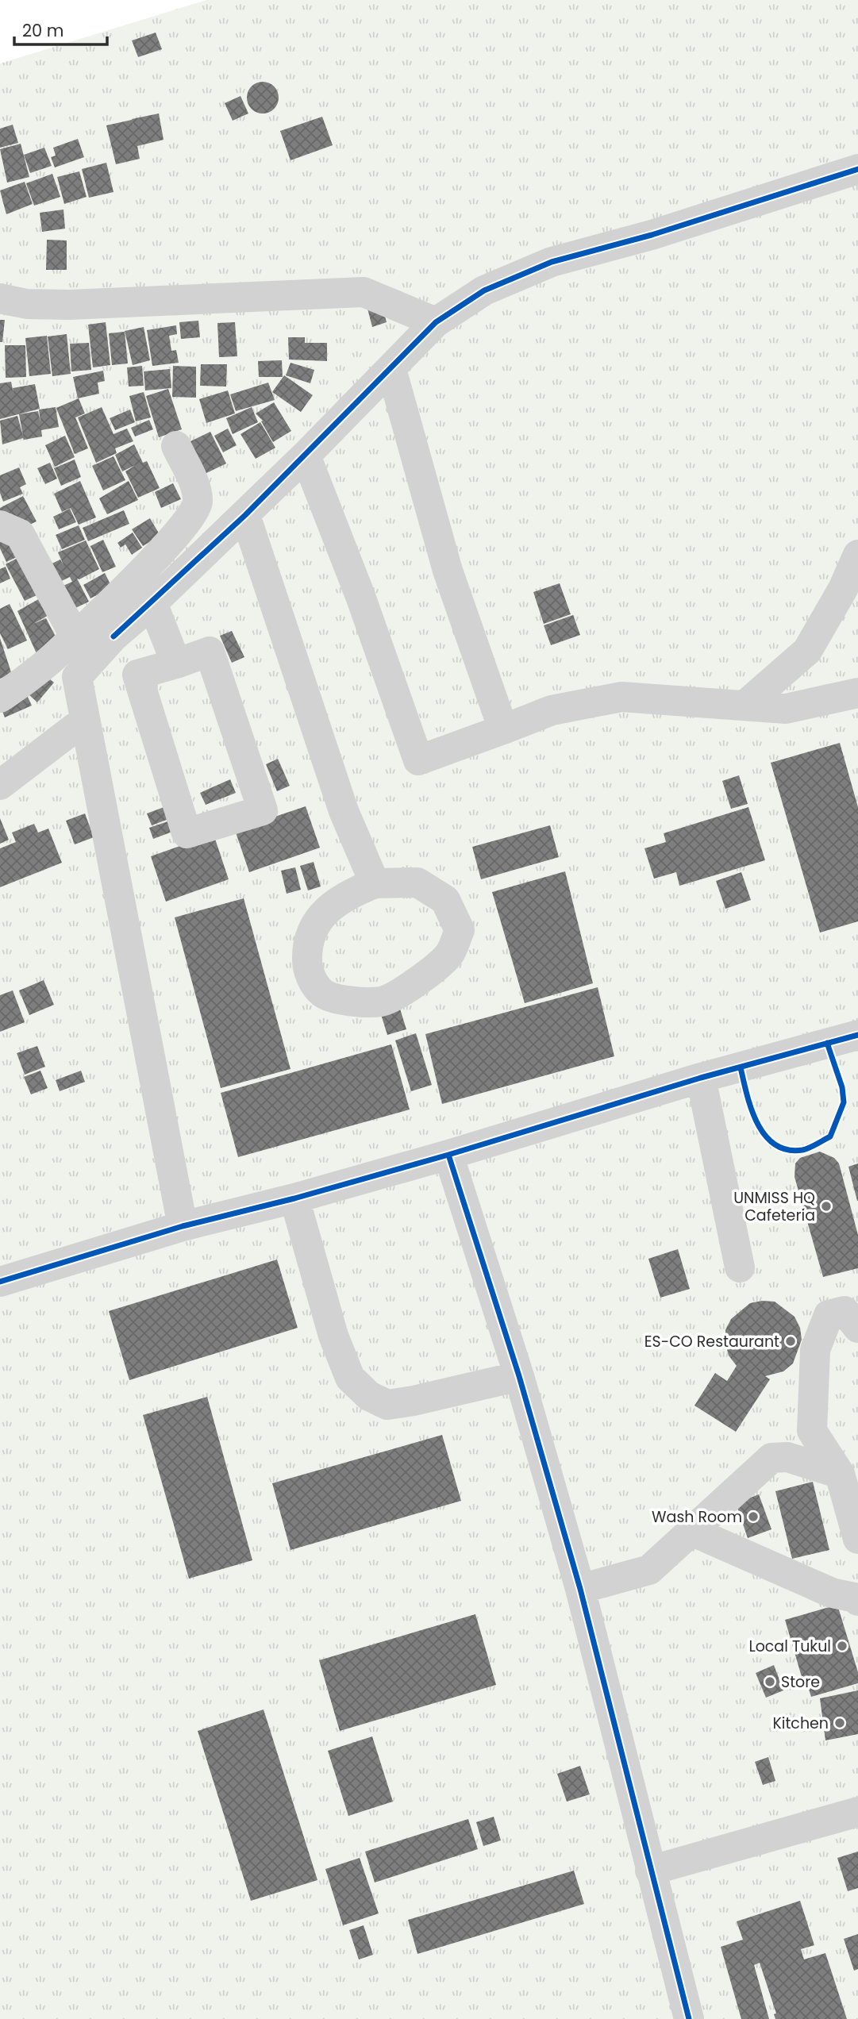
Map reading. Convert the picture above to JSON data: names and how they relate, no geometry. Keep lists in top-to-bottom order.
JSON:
{
  "places": [
    "UNMISS HQ Cafeteria",
    "ES-CO Restaurant",
    "Wash Room",
    "Local Tukul",
    "Store",
    "Kitchen"
  ],
  "scale_bar": "20 m"
}
